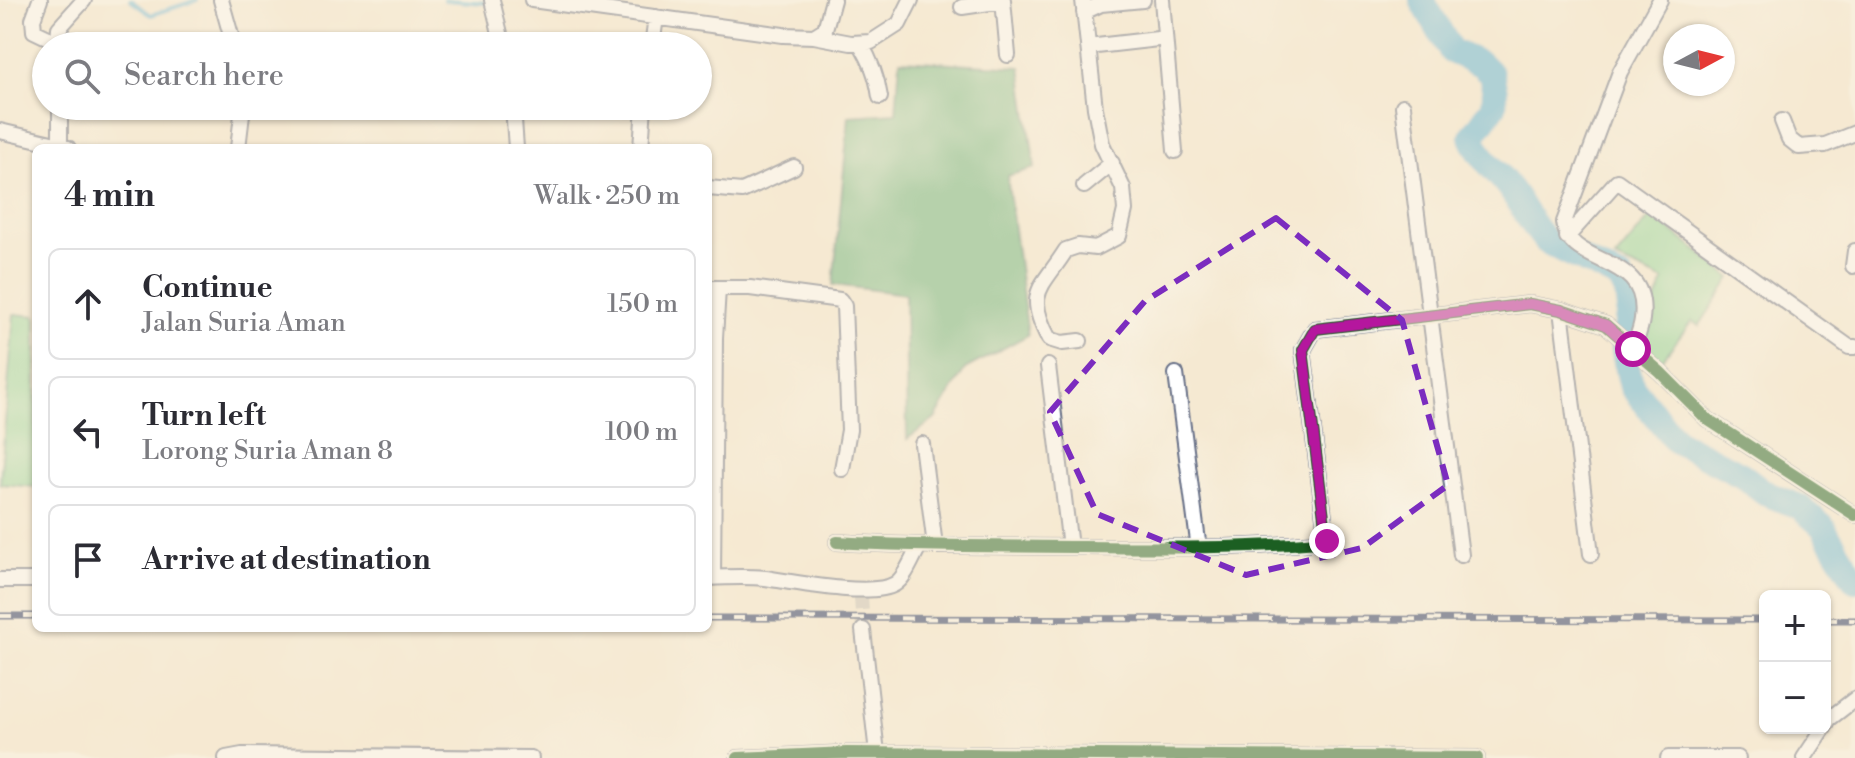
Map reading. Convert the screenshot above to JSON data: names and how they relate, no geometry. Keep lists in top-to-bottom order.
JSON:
{
  "north": "right",
  "page": {
    "search": "Search here",
    "heading": ["4 min", "Walk · 250 m"],
    "list": [
      ["Continue", "Jalan Suria Aman", "150 m"],
      ["Turn left", "Lorong Suria Aman 8", "100 m"],
      "Arrive at destination"
    ],
    "map_buttons": ["+", "−"]
  }
}
